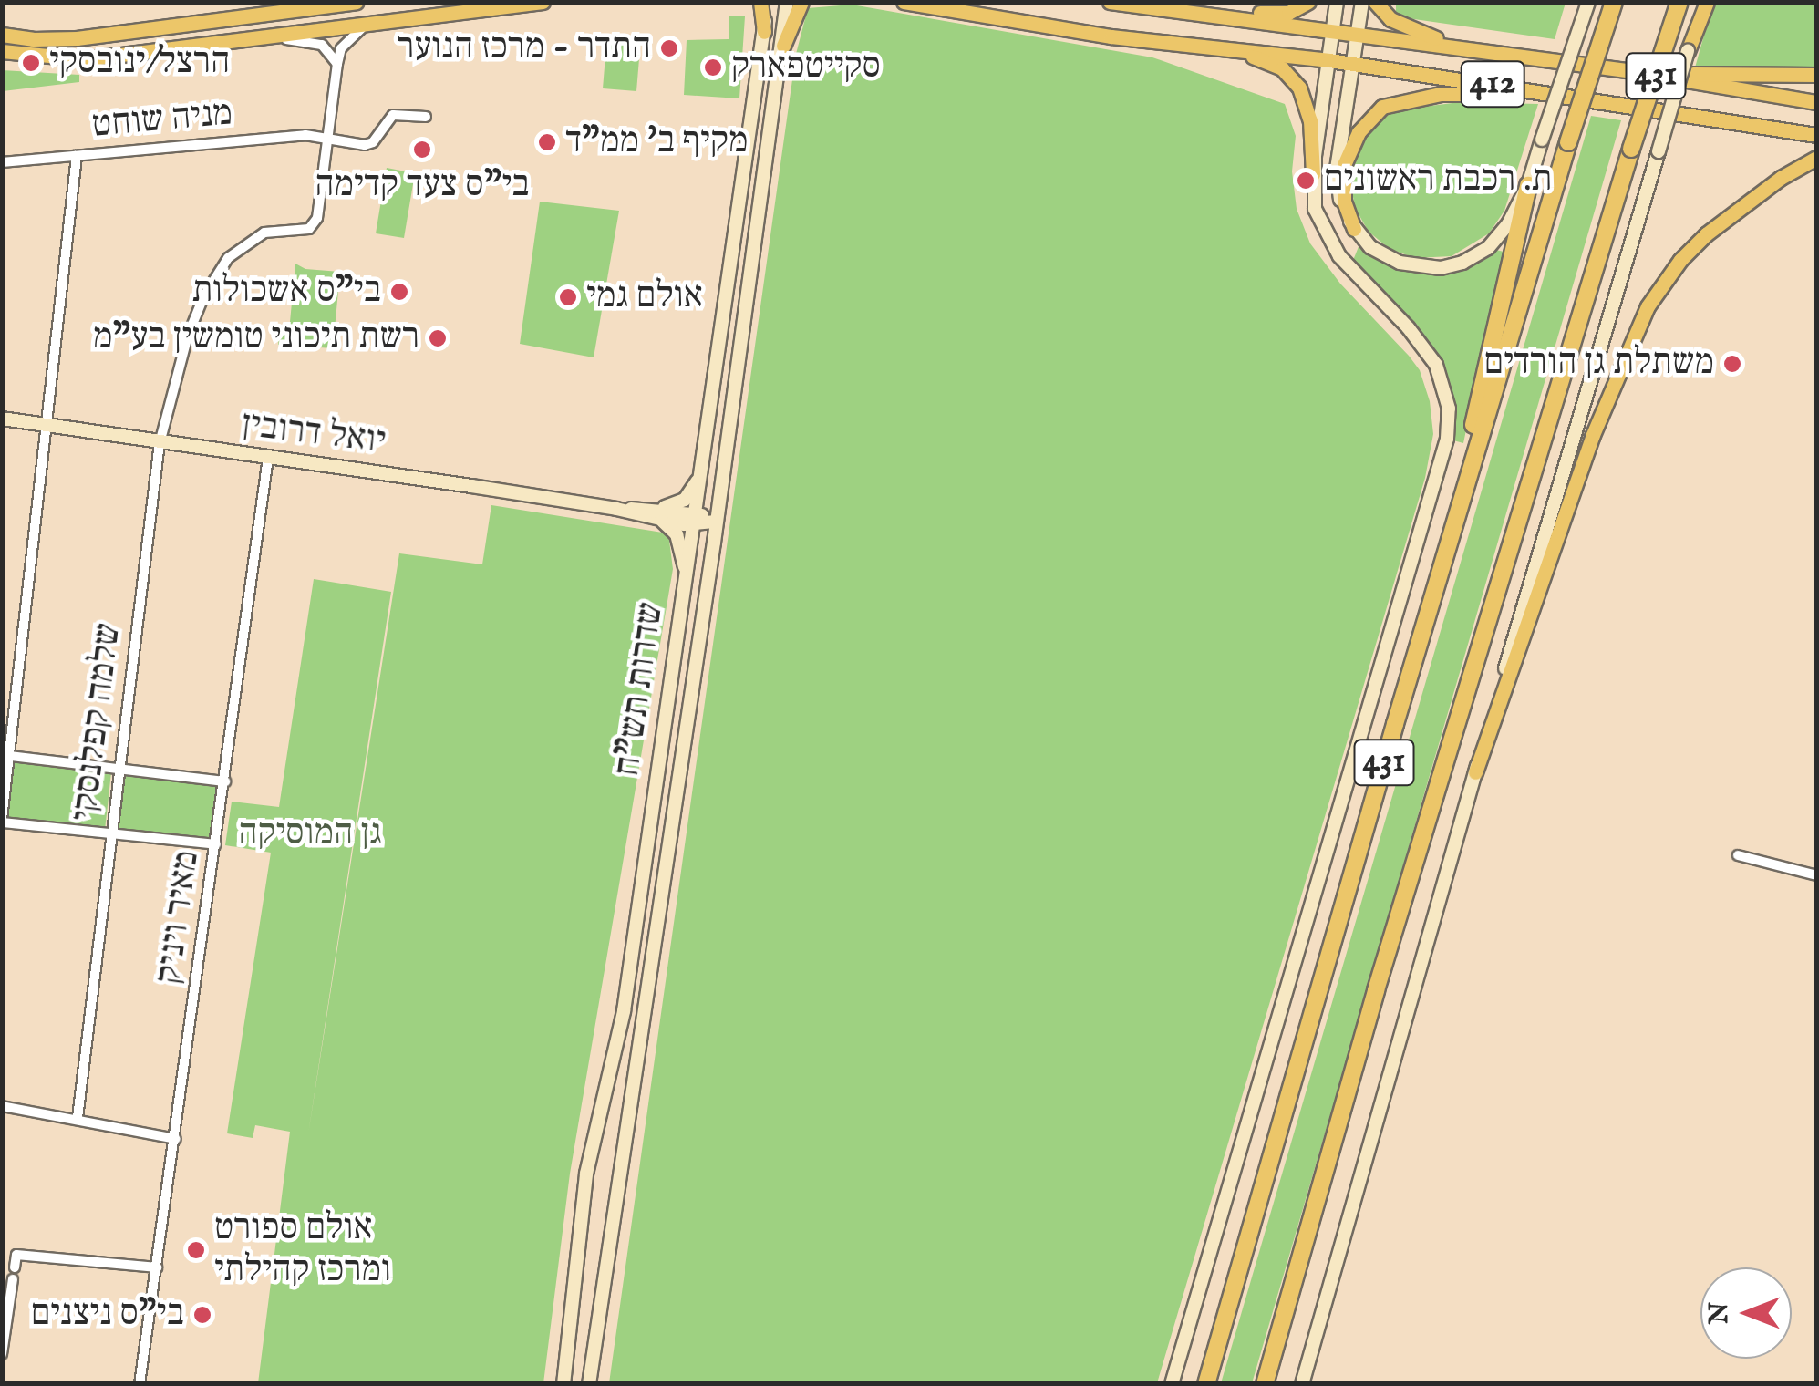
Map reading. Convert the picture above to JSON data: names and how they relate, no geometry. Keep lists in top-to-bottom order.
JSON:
{
  "streets": {
    "highway": ["431"],
    "main road": ["412", "יואל דרובין", "שדרות תש\"ח"],
    "street": ["מניה שוחט", "שלמה קפלנסקי", "מאיר ויניק"]
  },
  "crossings": [
    ["מניה שוחט", "שלמה קפלנסקי"],
    ["יואל דרובין", "שדרות תש\"ח"],
    ["יואל דרובין", "שלמה קפלנסקי"],
    ["יואל דרובין", "מאיר ויניק"]
  ],
  "parks": ["גן המוסיקה"],
  "places": [
    "התדר - מרכז הנוער",
    "הרצל/ינובסקי",
    "סקייטפארק",
    "מקיף ב' ממ\"ד",
    "בי\"ס צעד קדימה",
    "ת. רכבת ראשונים",
    "בי\"ס אשכולות",
    "אולם גמי",
    "רשת תיכוני טומשין בע\"מ",
    "משתלת גן הורדים",
    "אולם ספורט ומרכז קהילתי",
    "בי\"ס ניצנים"
  ],
  "north": "left"
}
